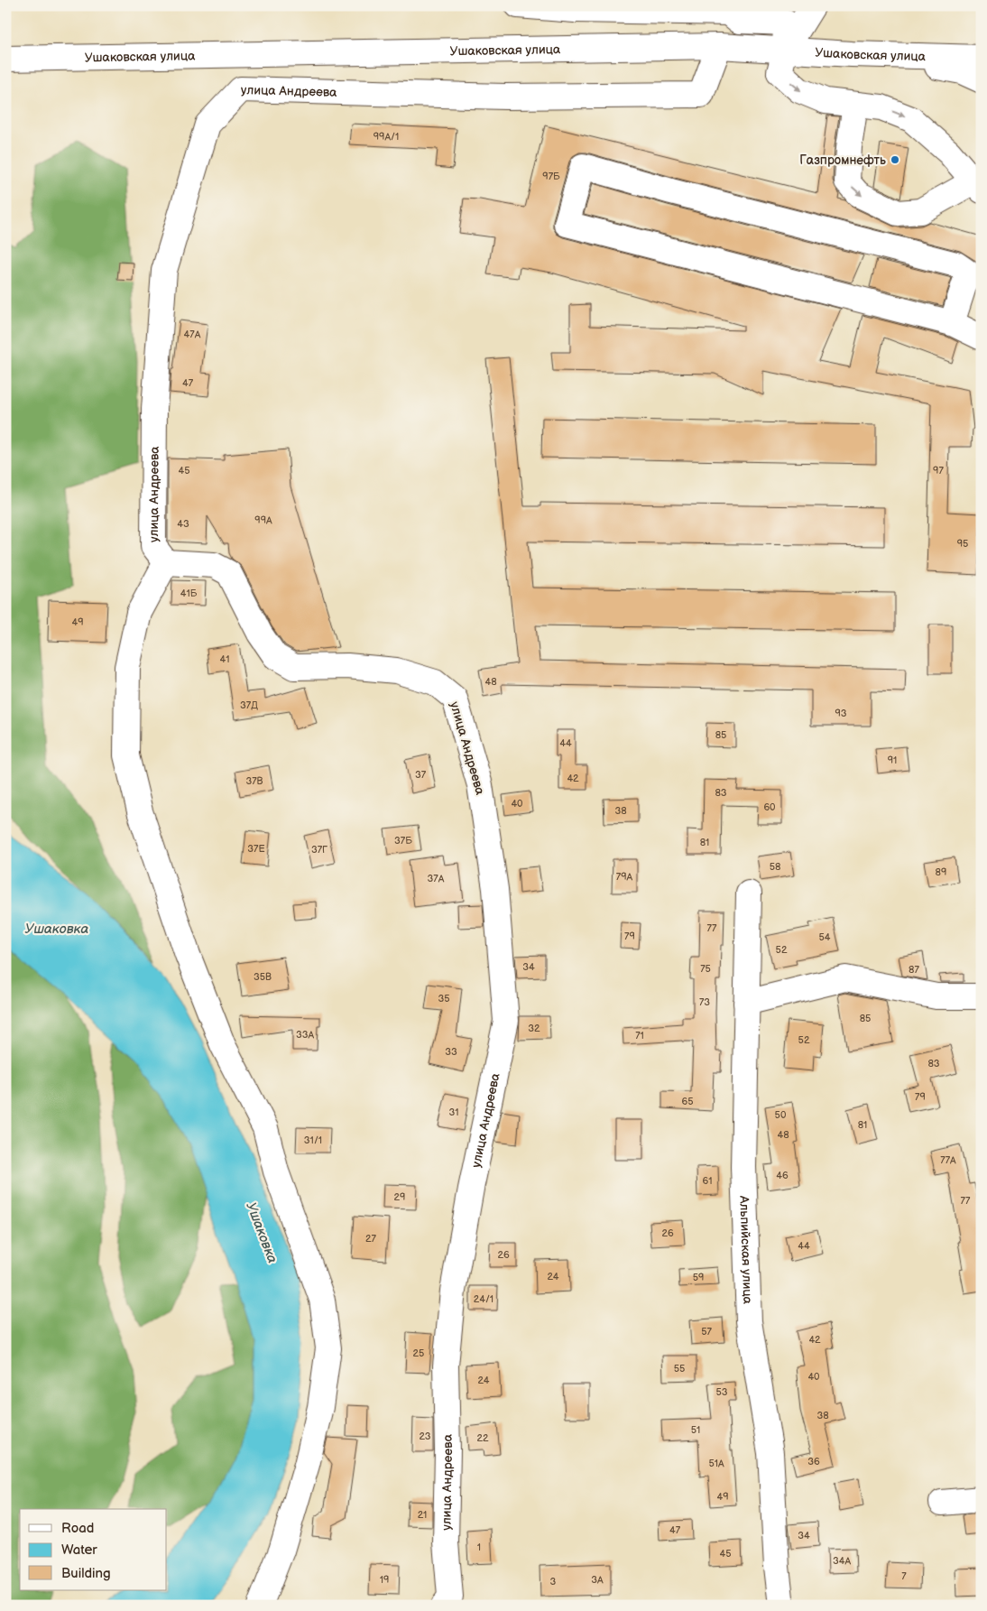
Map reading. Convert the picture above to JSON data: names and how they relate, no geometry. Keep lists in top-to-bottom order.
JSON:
{
  "streets": {
    "street": ["Ушаковская улица", "улица Андреева", "Альпийская улица"]
  },
  "crossings": [
    ["Ушаковская улица", "улица Андреева"]
  ],
  "water": ["Ушаковка"],
  "places": ["Газпромнефть"],
  "house_numbers": [
    "99А/1",
    "97Б",
    "47А",
    "47",
    "45",
    "97",
    "99А",
    "43",
    "95",
    "41Б",
    "49",
    "41",
    "48",
    "37Д",
    "93",
    "85",
    "44",
    "91",
    "37",
    "42",
    "37В",
    "83",
    "40",
    "60",
    "38",
    "37Б",
    "81",
    "37Е",
    "37Г",
    "58",
    "89",
    "79А",
    "37А",
    "77",
    "79",
    "54",
    "52",
    "34",
    "75",
    "87",
    "35В",
    "35",
    "73",
    "85",
    "32",
    "33А",
    "71",
    "52",
    "33",
    "83",
    "79",
    "65",
    "31",
    "50",
    "81",
    "48",
    "31/1",
    "77А",
    "46",
    "61",
    "29",
    "77",
    "26",
    "27",
    "44",
    "26",
    "24",
    "59",
    "24/1",
    "57",
    "42",
    "25",
    "55",
    "40",
    "24",
    "53",
    "38",
    "51",
    "23",
    "22",
    "36",
    "51А",
    "49",
    "21",
    "47",
    "34",
    "1",
    "45",
    "34А",
    "7",
    "19",
    "3А",
    "3"
  ],
  "legend": ["Road", "Water", "Building"]
}
